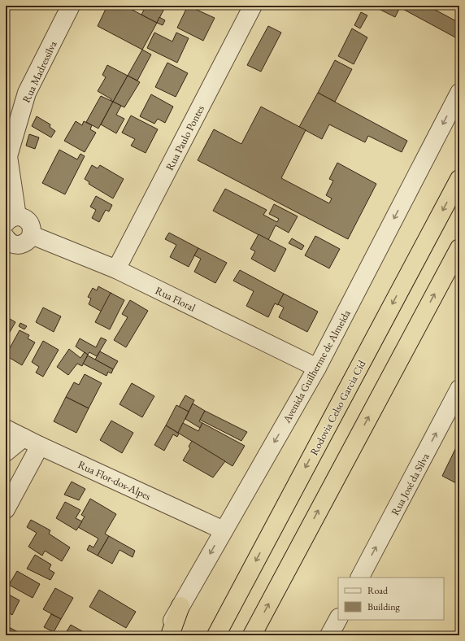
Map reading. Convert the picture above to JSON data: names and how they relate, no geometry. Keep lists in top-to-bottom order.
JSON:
{
  "streets": {
    "highway": ["Rodovia Celso Garcia Cid"],
    "street": [
      "Rua Madressilva",
      "Rua Paulo Pontes",
      "Rua Floral",
      "Avenida Guilherme de Almeida",
      "Rua Flor-dos-Alpes",
      "Rua José da Silva"
    ]
  },
  "crossings": [
    ["Rua Paulo Pontes", "Rua Floral"],
    ["Rua Floral", "Avenida Guilherme de Almeida"],
    ["Avenida Guilherme de Almeida", "Rua Flor-dos-Alpes"]
  ],
  "one_way": ["Avenida Guilherme de Almeida", "Rua José da Silva"],
  "legend": ["Road", "Building"]
}
